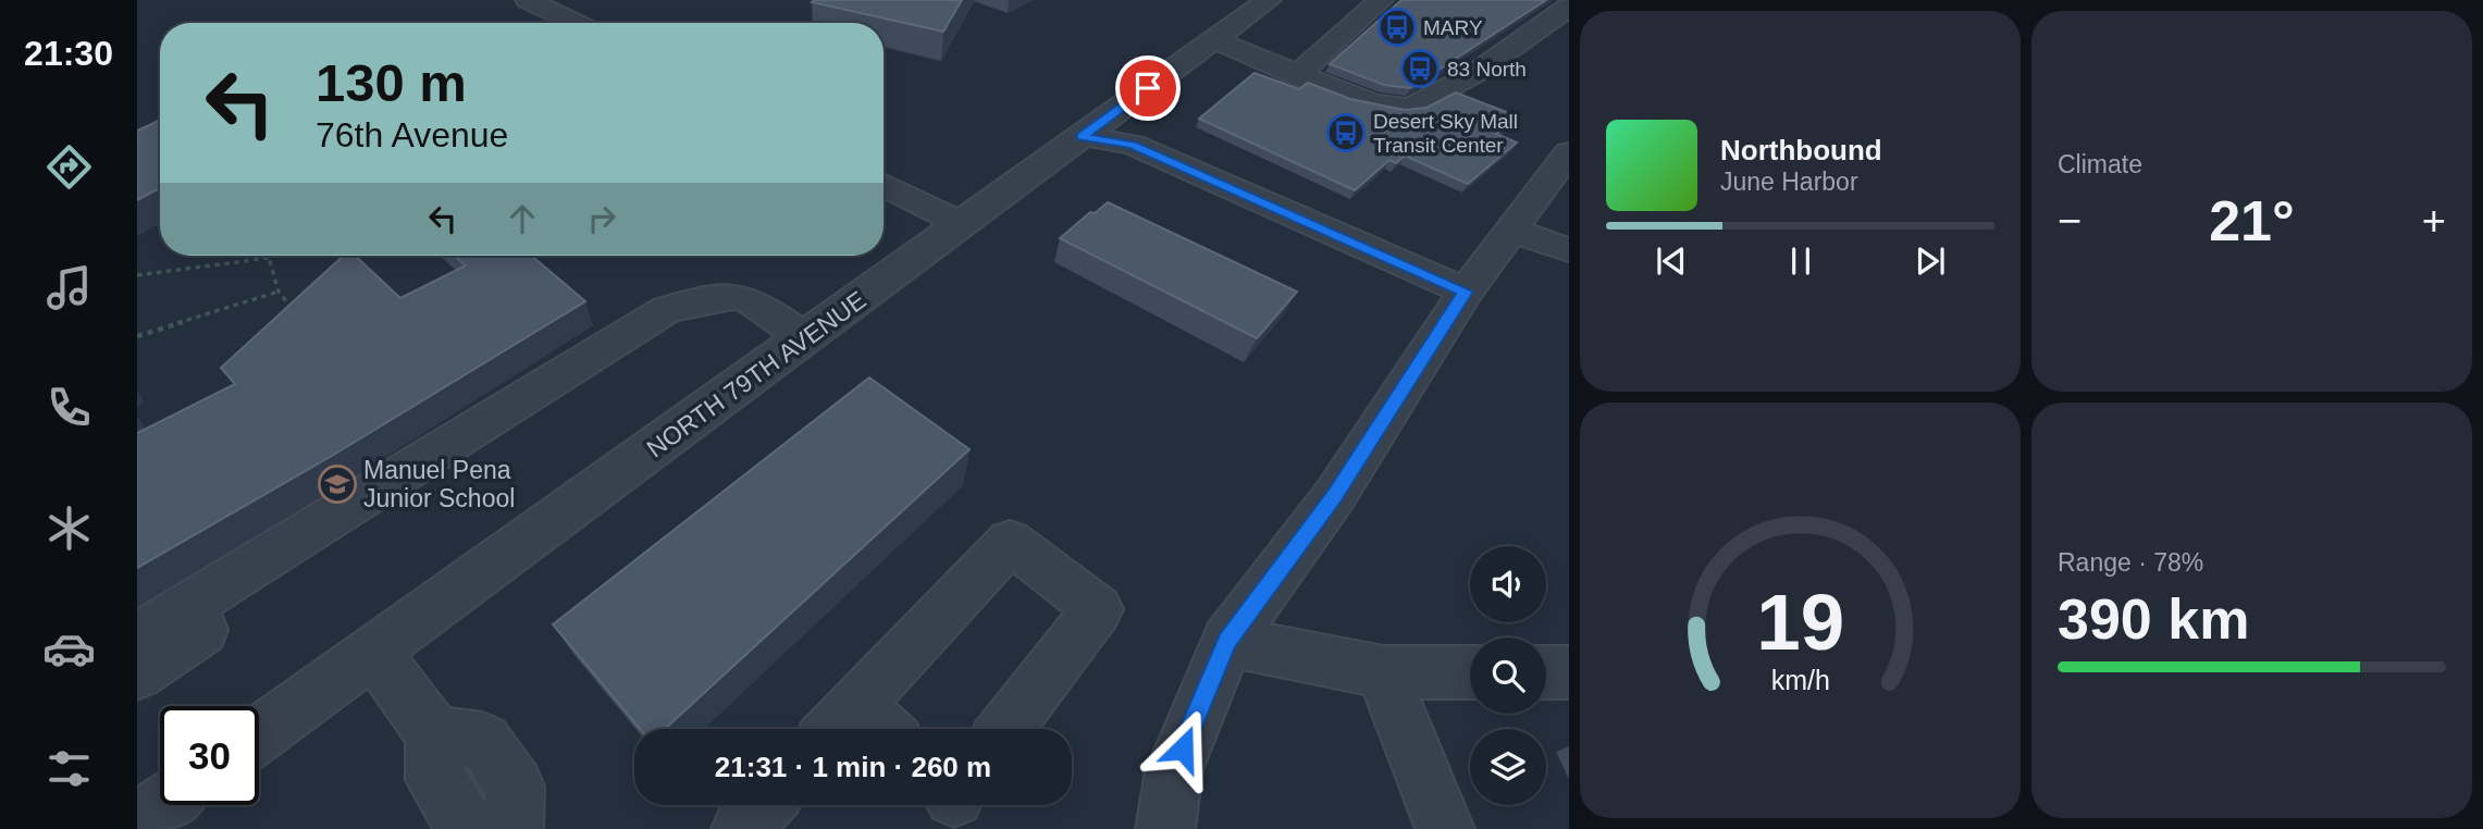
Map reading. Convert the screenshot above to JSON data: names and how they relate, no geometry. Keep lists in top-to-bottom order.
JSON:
{
  "streets": {
    "street": ["NORTH 79TH AVENUE"]
  },
  "places": {
    "bus stop": ["MARY", "83 North", "Desert Sky Mall Transit Center"],
    "school or university": ["Manuel Pena Junior School"]
  },
  "page": {
    "tabs": "21:30",
    "tile": [
      "Climate",
      ["Range · 78%", "390 km"]
    ],
    "turn": ["130 m", "76th Avenue"],
    "song": ["Northbound", "June Harbor"],
    "heat": ["−", "21°", "+"],
    "limit": "30",
    "trip": "21:31 · 1 min · 260 m",
    "gauge": ["19", "km/h"]
  }
}
